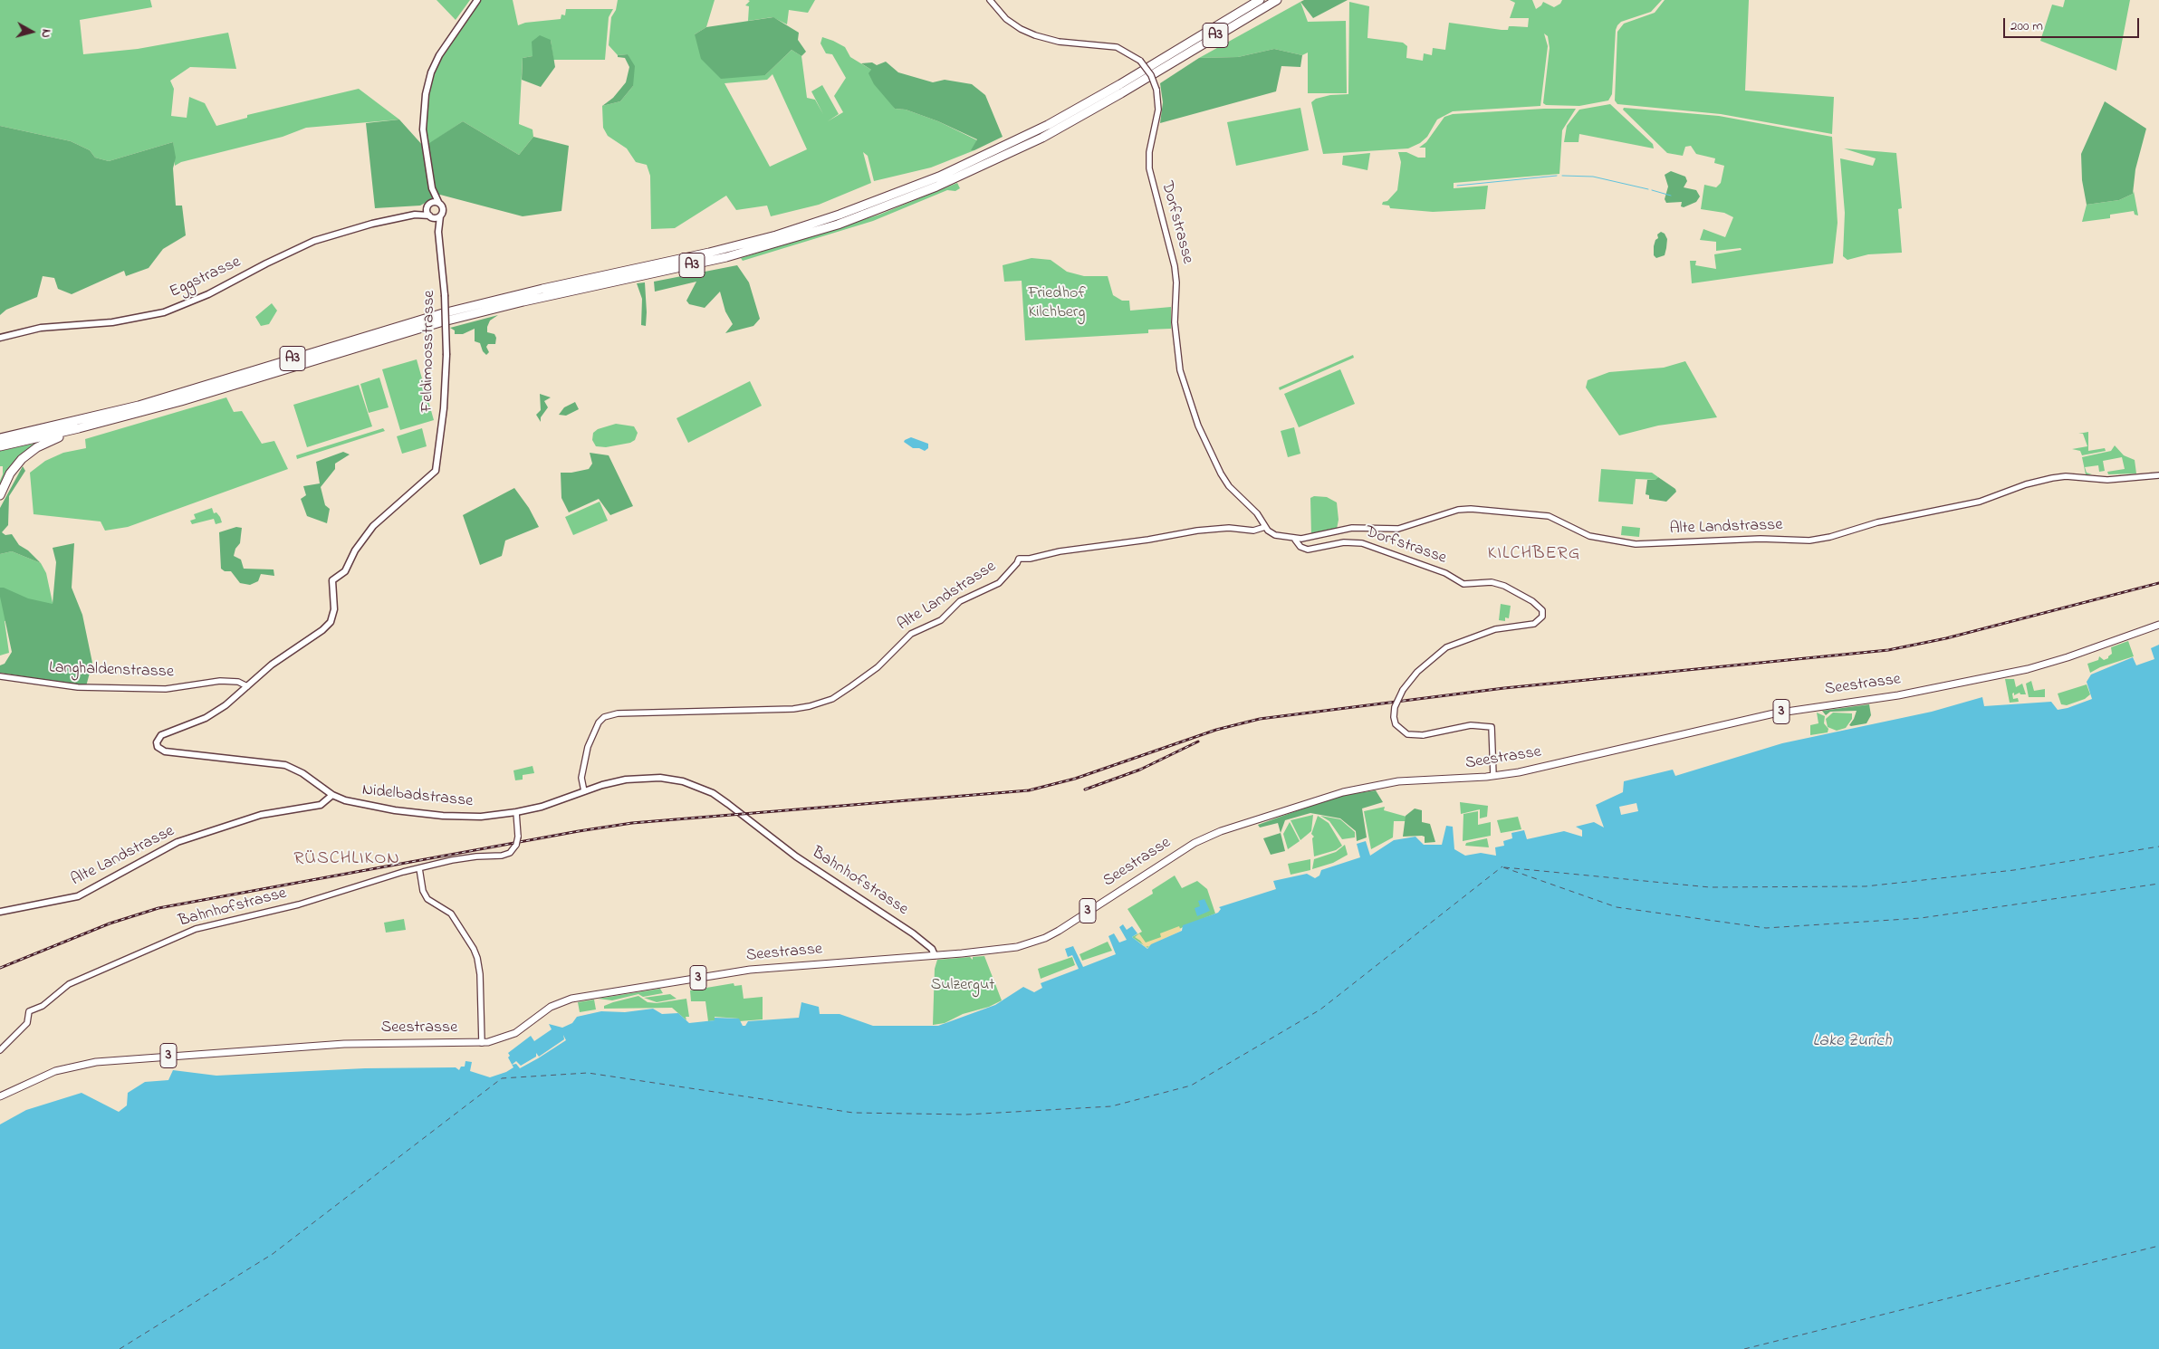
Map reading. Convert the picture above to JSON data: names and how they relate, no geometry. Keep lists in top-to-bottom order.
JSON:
{
  "streets": {
    "highway": ["A3"],
    "main road": [
      "Eggstrasse",
      "Feldimoosstrasse",
      "Alte Landstrasse",
      "Seestrasse",
      "3",
      "Nidelbadstrasse",
      "Bahnhofstrasse"
    ],
    "street": ["Dorfstrasse", "Langhaldenstrasse"]
  },
  "crossings": [
    ["Dorfstrasse", "Alte Landstrasse"],
    ["Dorfstrasse", "Seestrasse"],
    ["Eggstrasse", "Feldimoosstrasse"],
    ["Feldimoosstrasse", "Nidelbadstrasse"],
    ["Alte Landstrasse", "Nidelbadstrasse"],
    ["Langhaldenstrasse", "Nidelbadstrasse"],
    ["Seestrasse", "Bahnhofstrasse"],
    ["Nidelbadstrasse", "Bahnhofstrasse"]
  ],
  "districts": ["KILCHBERG", "RÜSCHLIKON"],
  "water": ["Lake Zurich"],
  "parks": ["Friedhof Kilchberg", "Sulzergut"],
  "scale_bar": "200 m",
  "north": "right"
}
